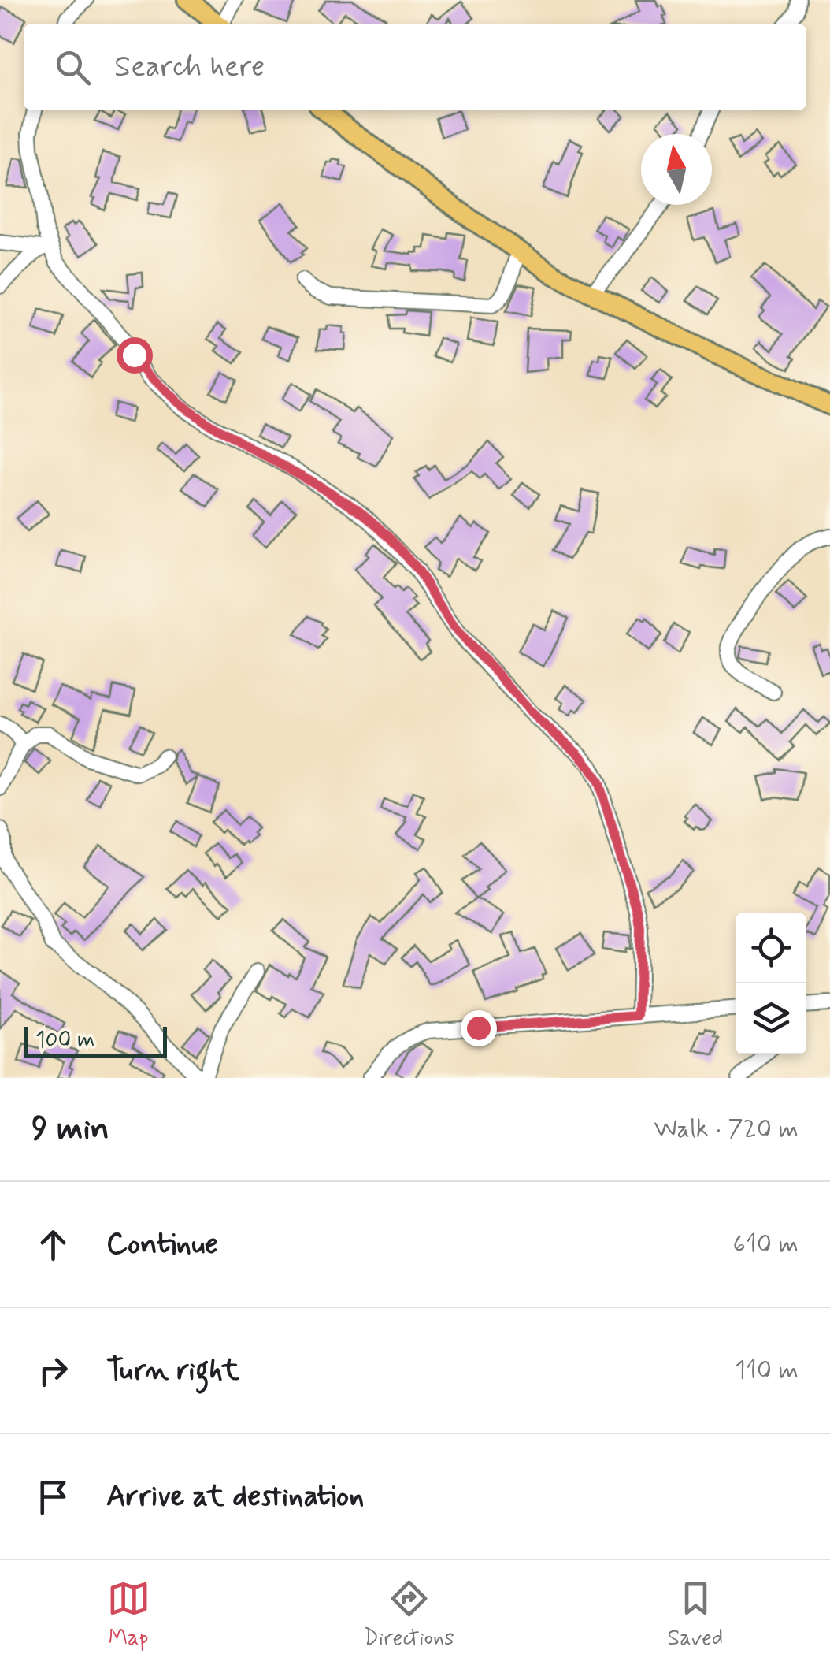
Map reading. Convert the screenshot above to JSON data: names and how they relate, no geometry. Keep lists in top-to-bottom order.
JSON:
{
  "scale_bar": "100 m",
  "north": "top",
  "page": {
    "search": "Search here",
    "scale": "100 m",
    "heading": ["9 min", "Walk · 720 m"],
    "list": [
      ["Continue", "610 m"],
      ["Turn right", "110 m"],
      "Arrive at destination"
    ],
    "nav": ["Map", "Directions", "Saved"]
  }
}
